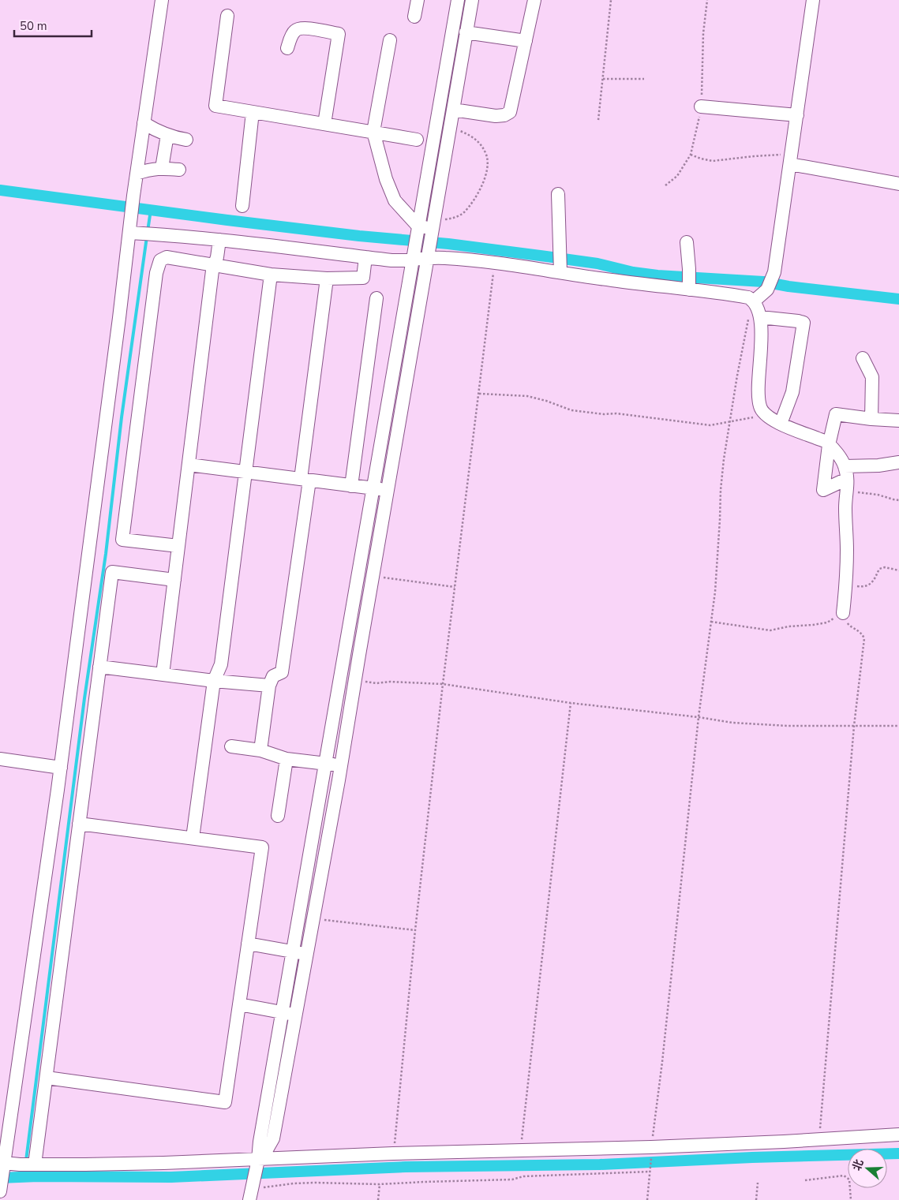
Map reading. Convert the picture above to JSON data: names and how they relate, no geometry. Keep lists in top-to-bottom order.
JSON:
{
  "scale_bar": "50 m",
  "north": "left"
}
